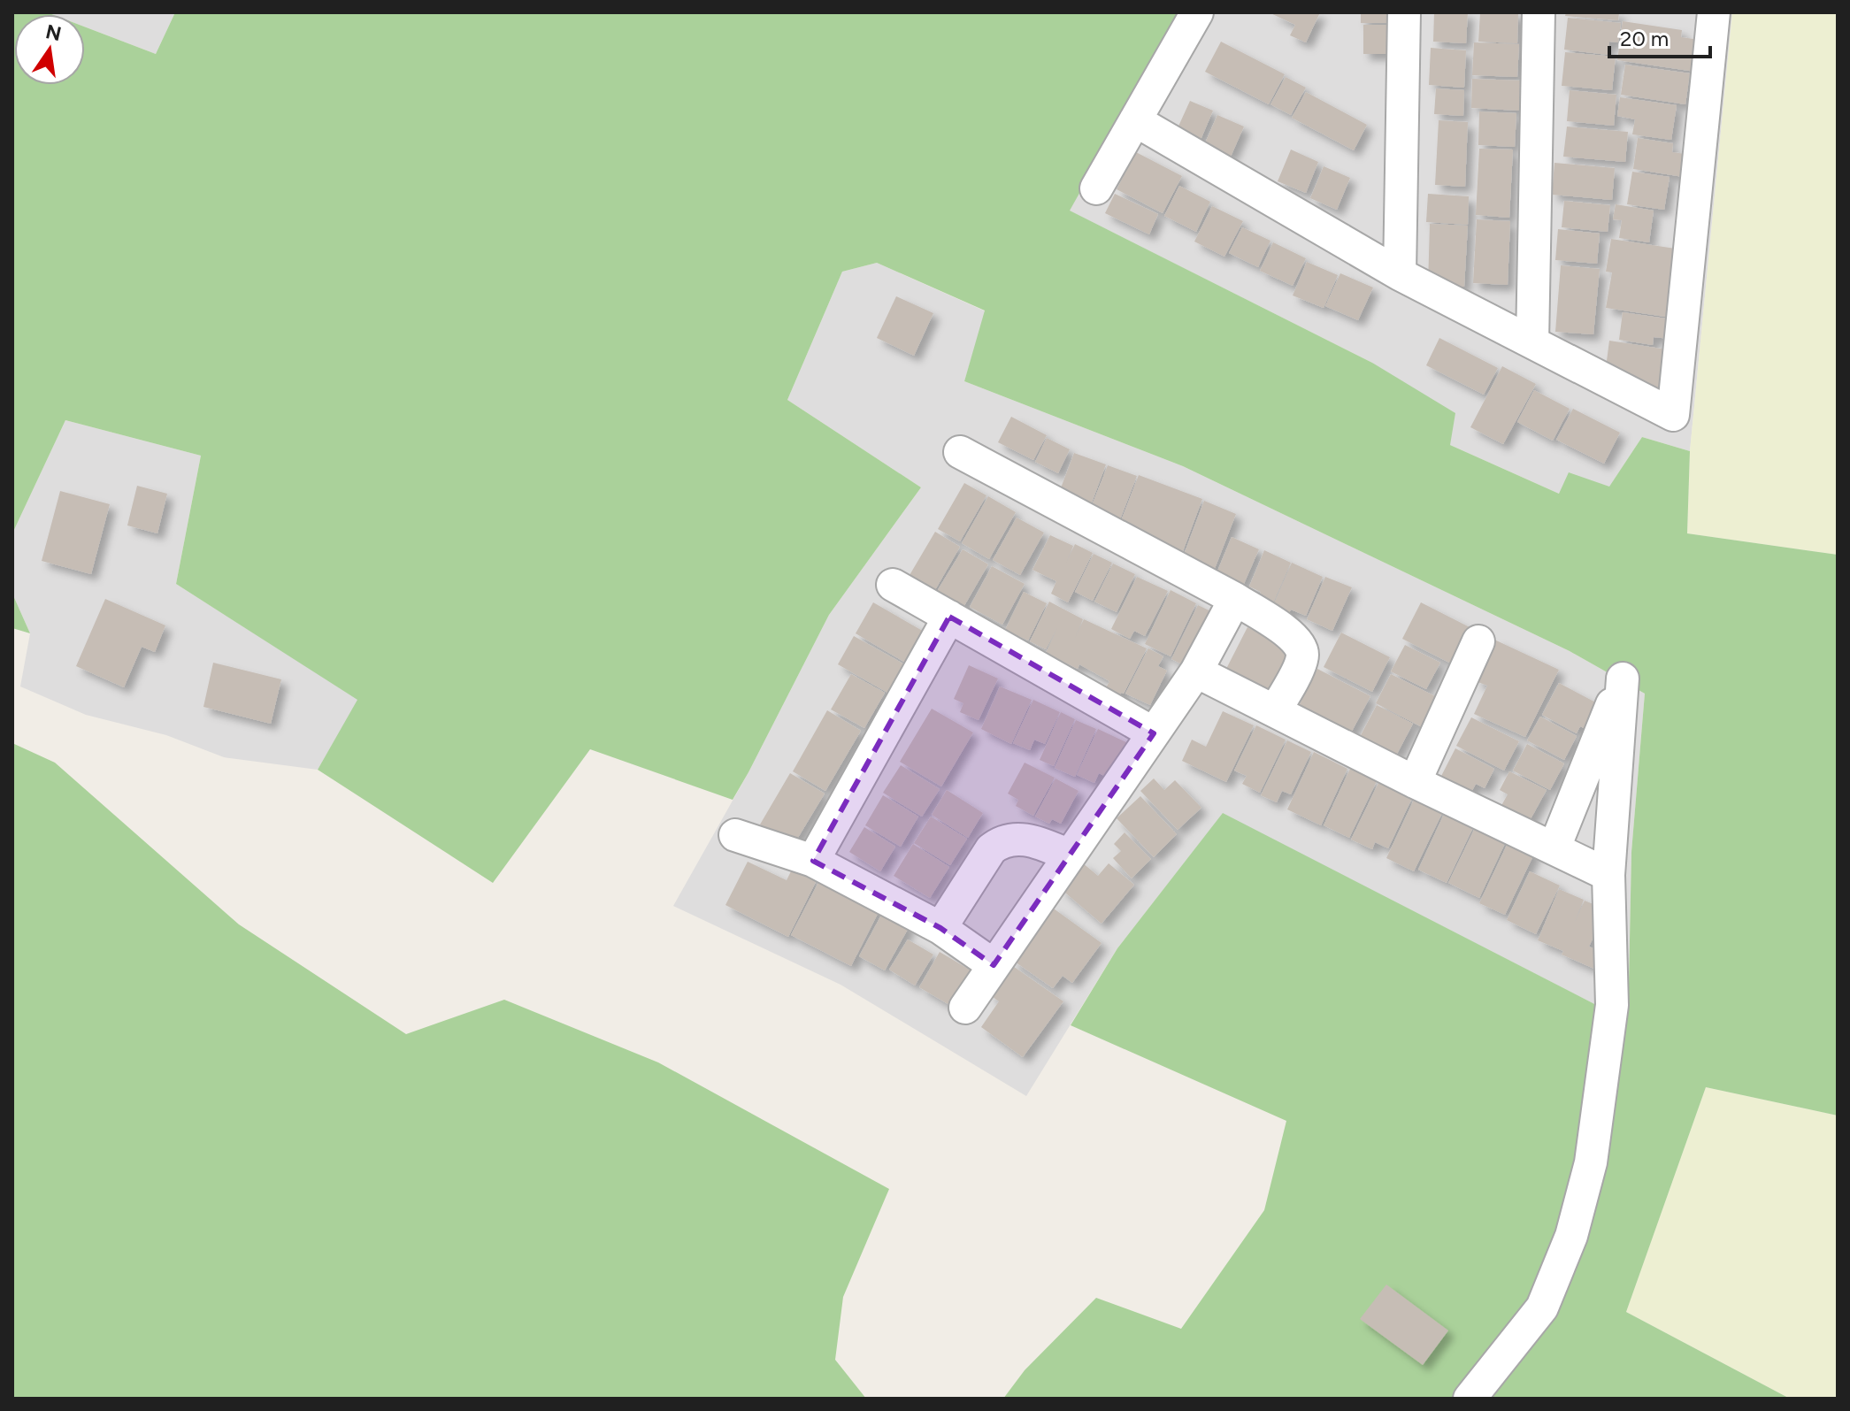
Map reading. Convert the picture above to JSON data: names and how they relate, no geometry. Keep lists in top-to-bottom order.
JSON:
{
  "scale_bar": "20 m",
  "north": "top"
}
